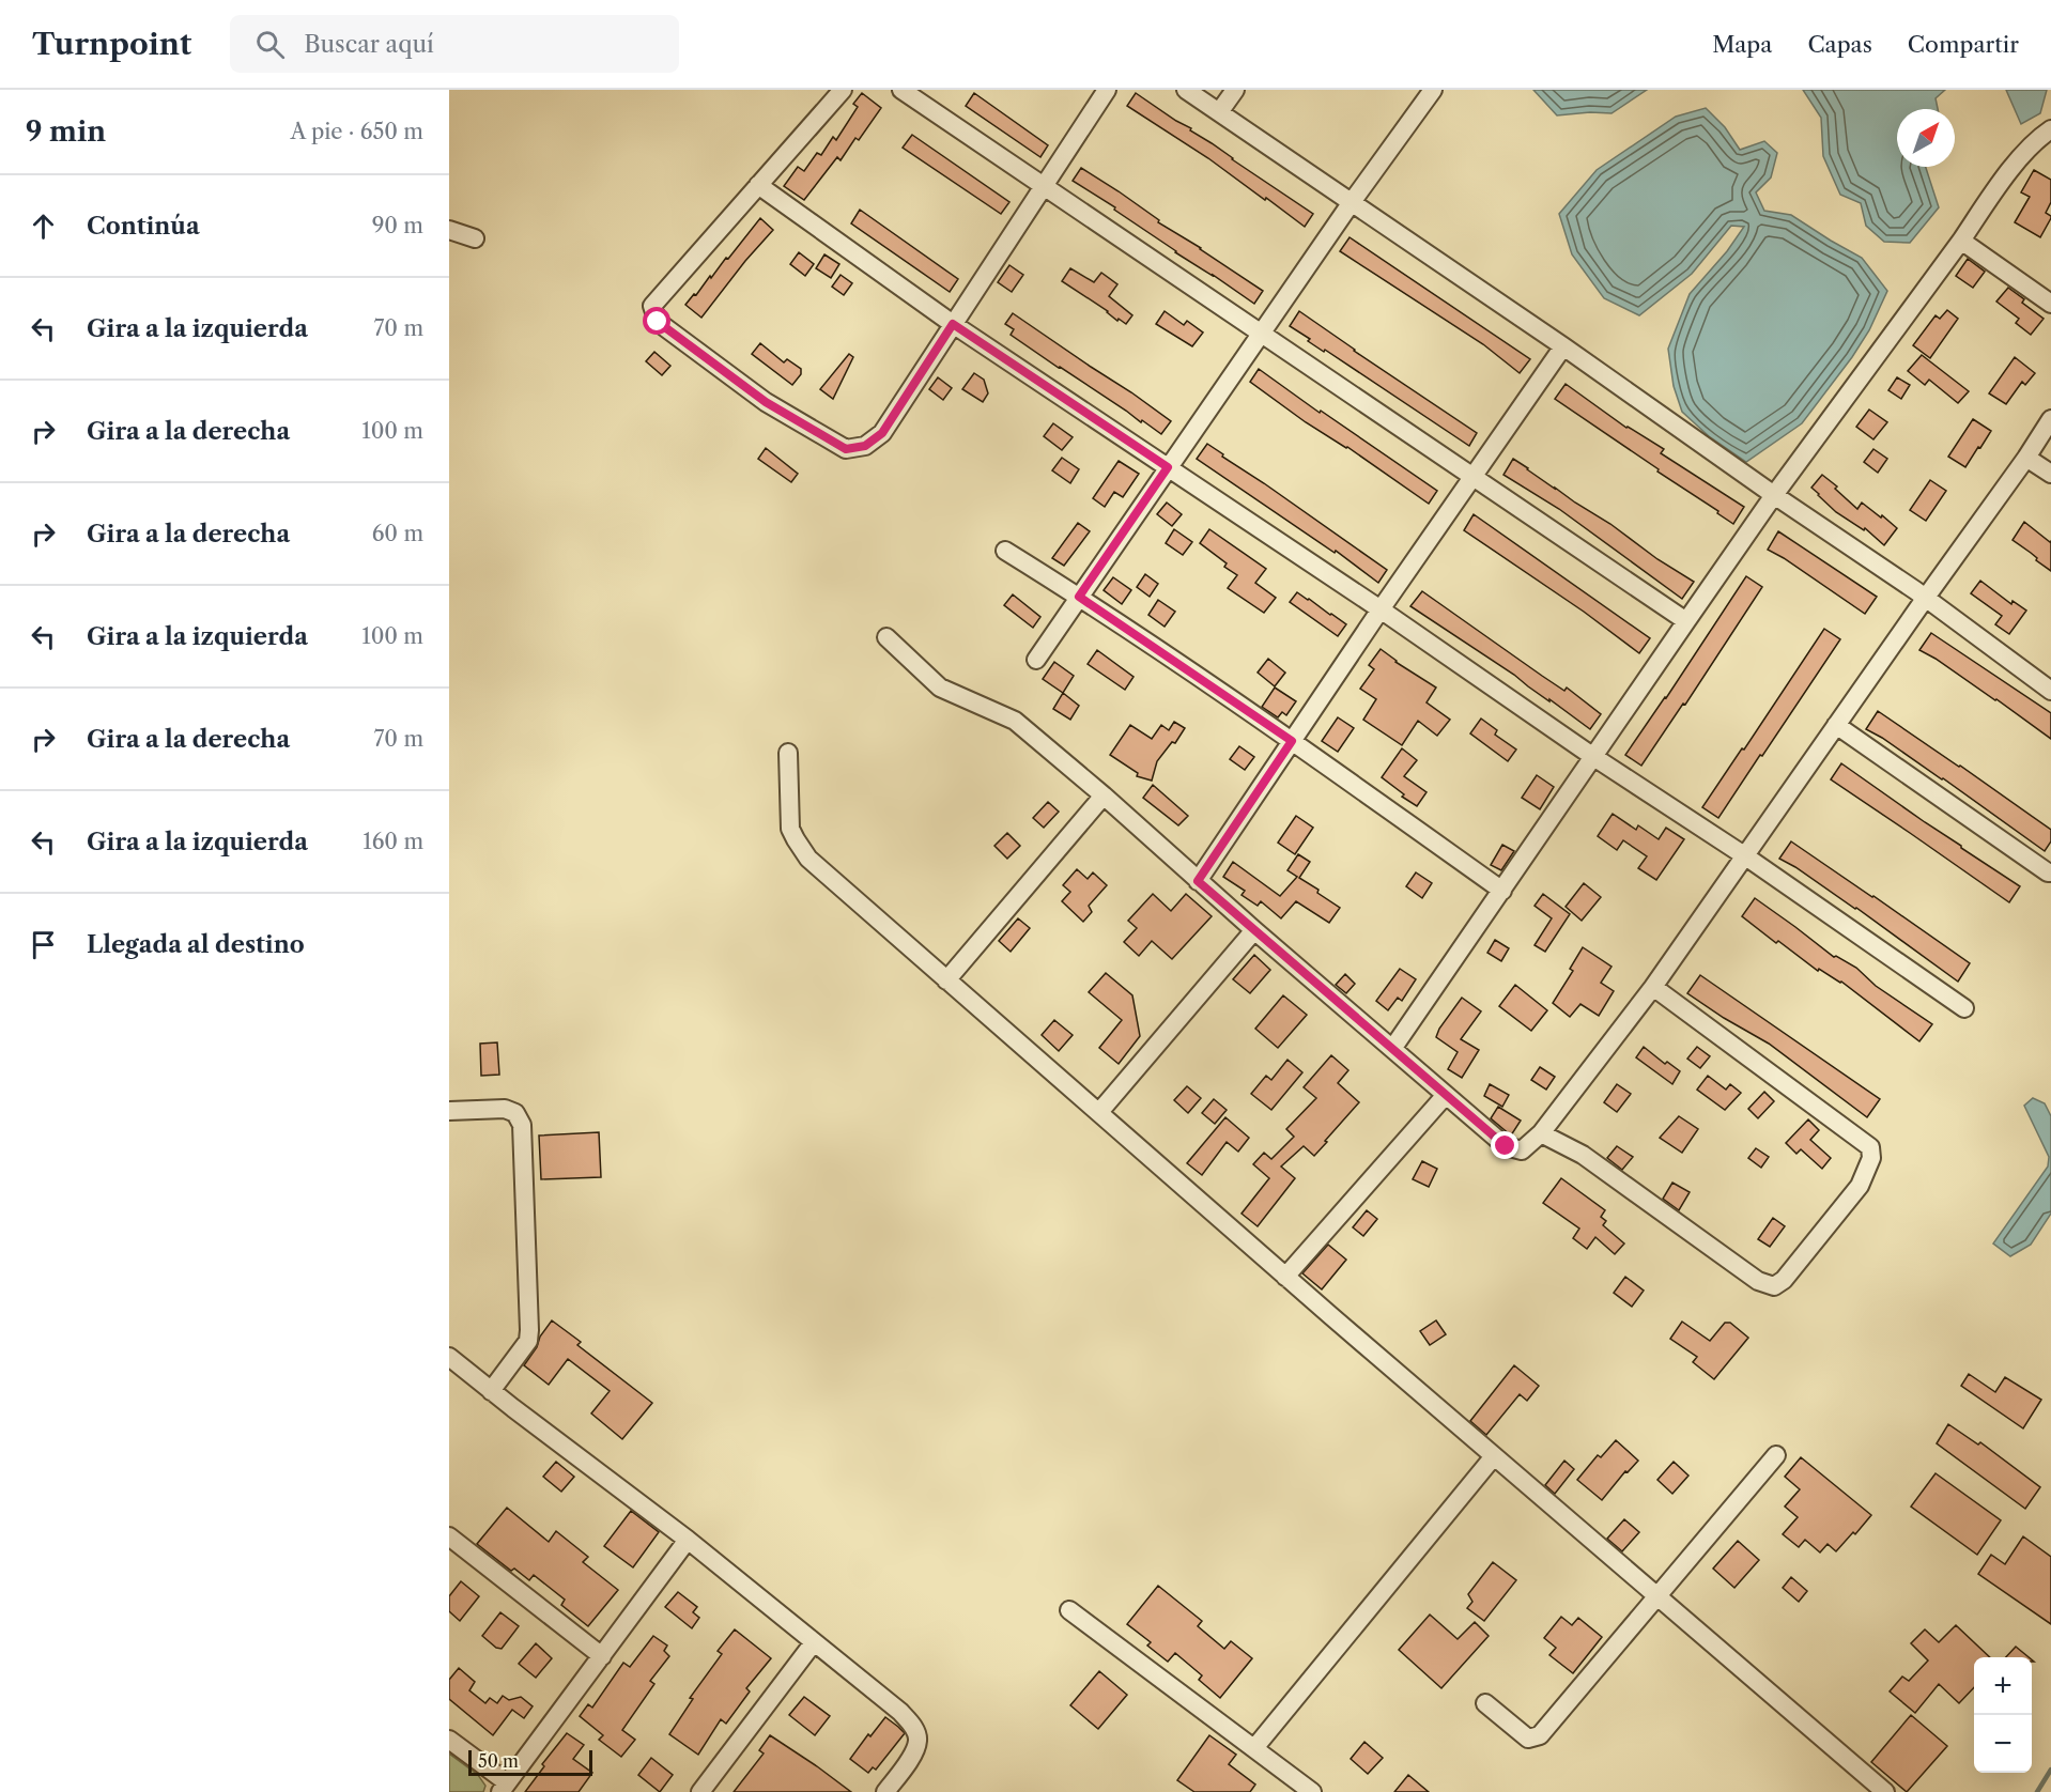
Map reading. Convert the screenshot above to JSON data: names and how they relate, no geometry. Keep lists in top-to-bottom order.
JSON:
{
  "scale_bar": "50 m",
  "north": "top right",
  "page": {
    "header": "Turnpoint",
    "search": "Buscar aquí",
    "nav": ["Mapa", "Capas", "Compartir"],
    "heading": ["9 min", "A pie · 650 m"],
    "list": [
      ["Continúa", "90 m"],
      ["Gira a la izquierda", "70 m"],
      ["Gira a la derecha", "100 m"],
      ["Gira a la derecha", "60 m"],
      ["Gira a la izquierda", "100 m"],
      ["Gira a la derecha", "70 m"],
      ["Gira a la izquierda", "160 m"],
      "Llegada al destino"
    ],
    "map_buttons": ["+", "−"],
    "scale": "50 m"
  }
}
